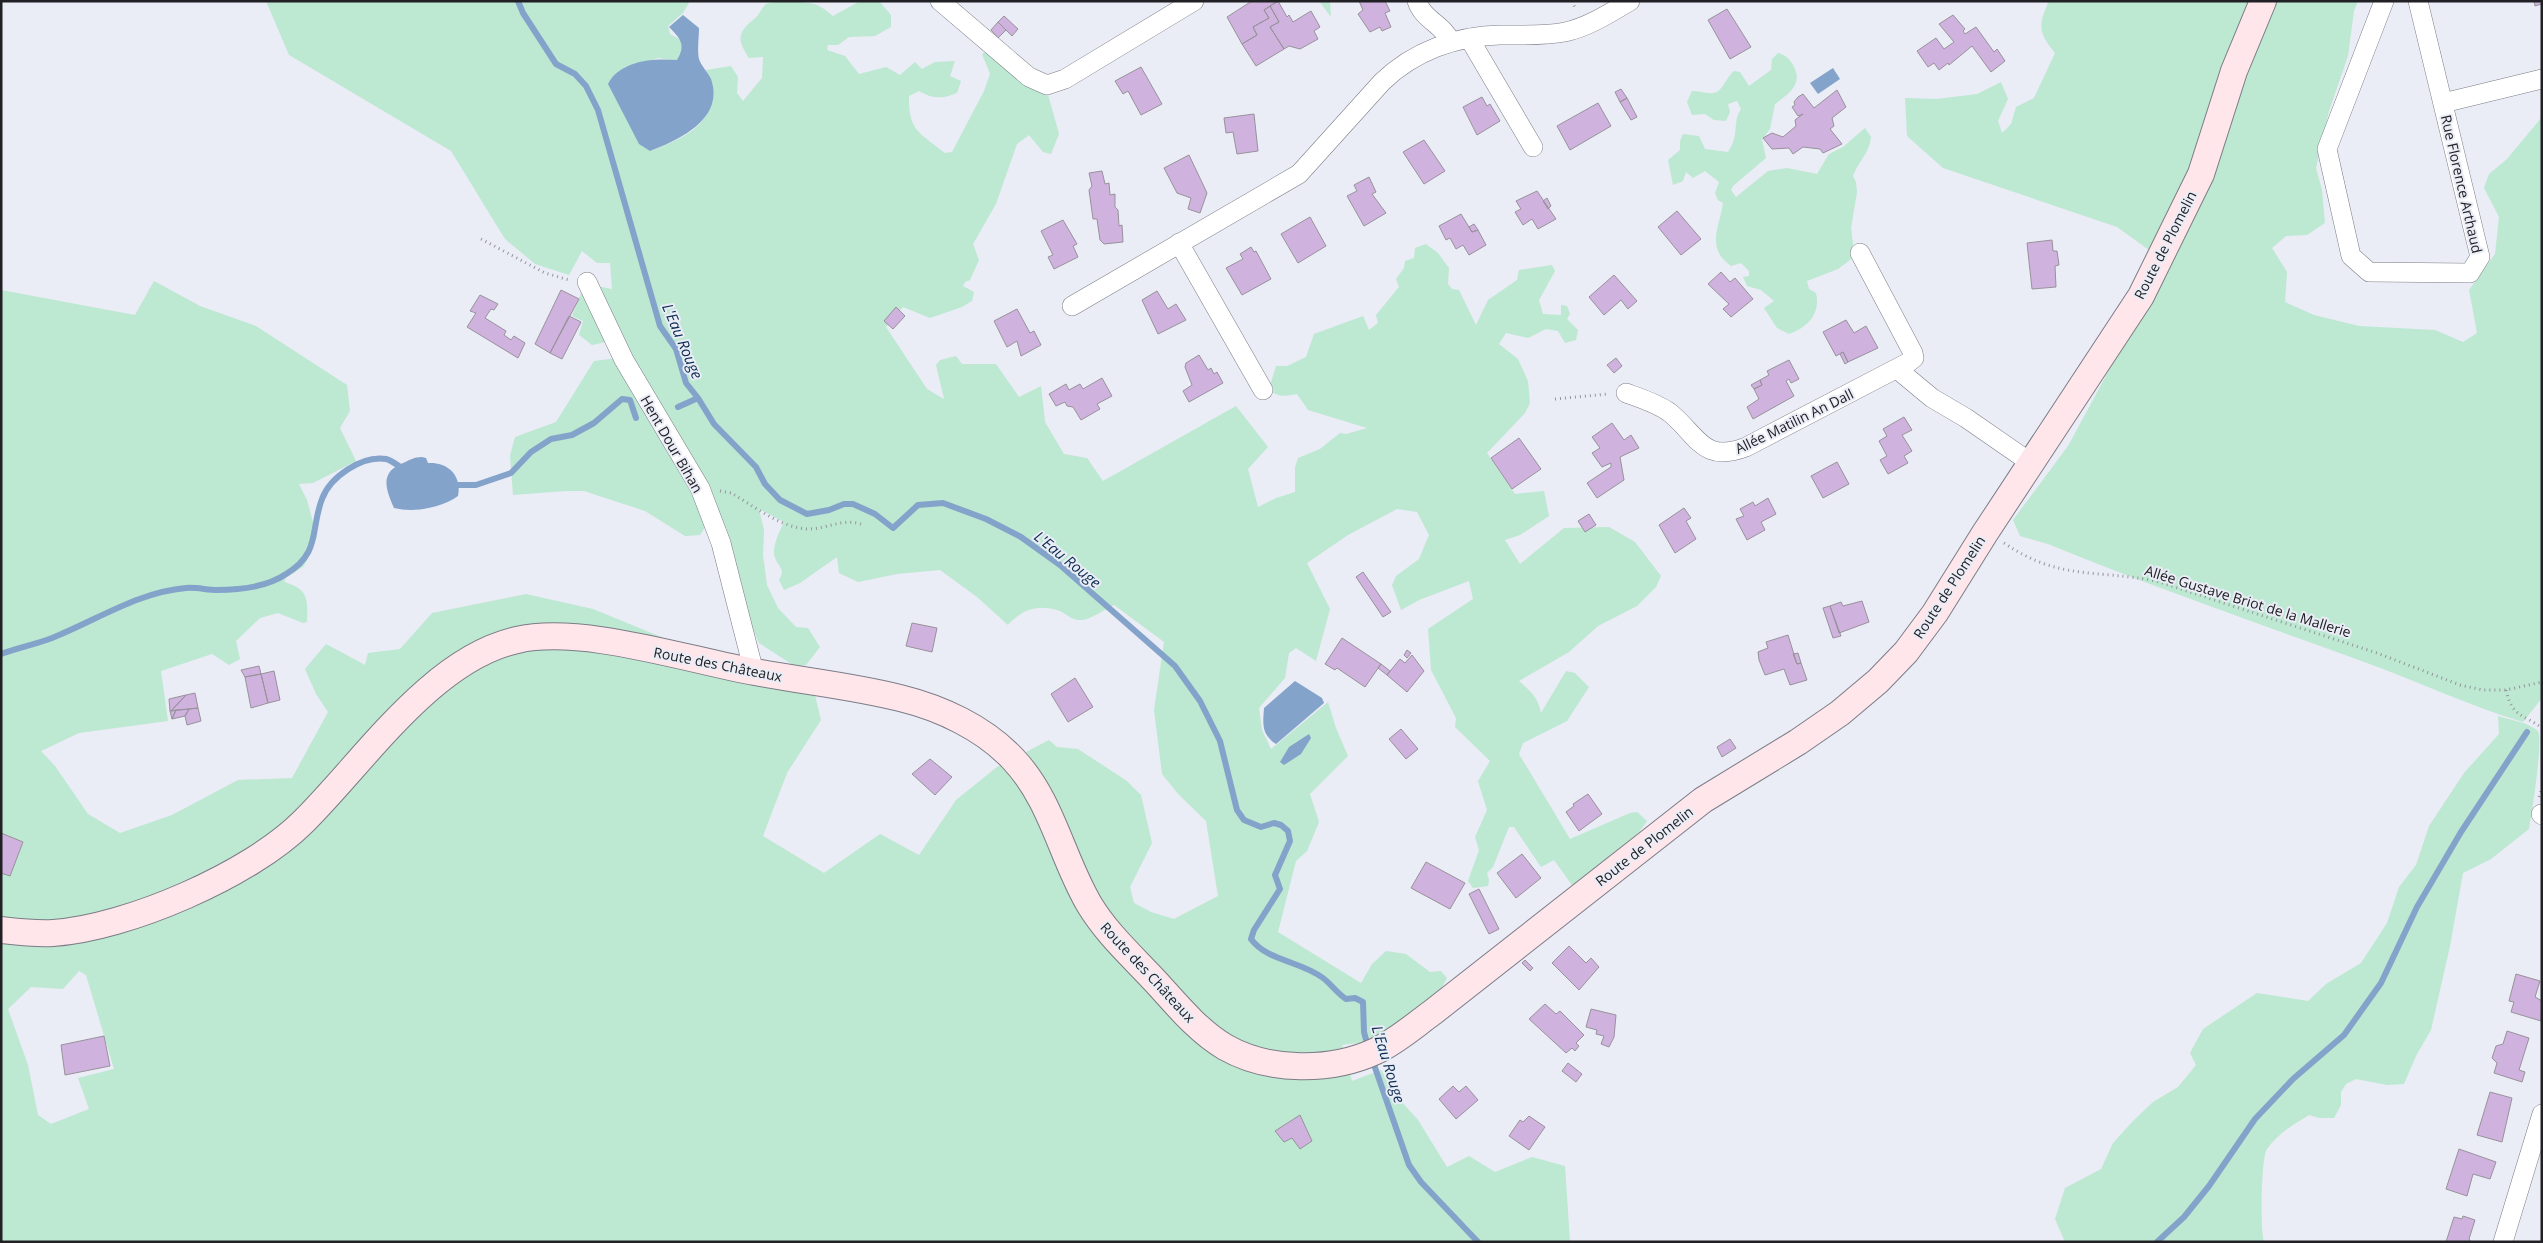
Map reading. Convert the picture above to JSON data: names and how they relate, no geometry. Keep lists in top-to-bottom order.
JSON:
{
  "streets": {
    "street": [
      "Rue Florence Arthaud",
      "Route de Plomelin",
      "Allée Matilin An Dall",
      "Hent Dour Bihan",
      "Route des Châteaux"
    ],
    "path": ["Allée Gustave Briot de la Mallerie"]
  },
  "crossings": [
    ["Route de Plomelin", "Allée Gustave Briot de la Mallerie"],
    ["Route de Plomelin", "Route des Châteaux"],
    ["Hent Dour Bihan", "Route des Châteaux"]
  ],
  "water": ["L'Eau Rouge"]
}
